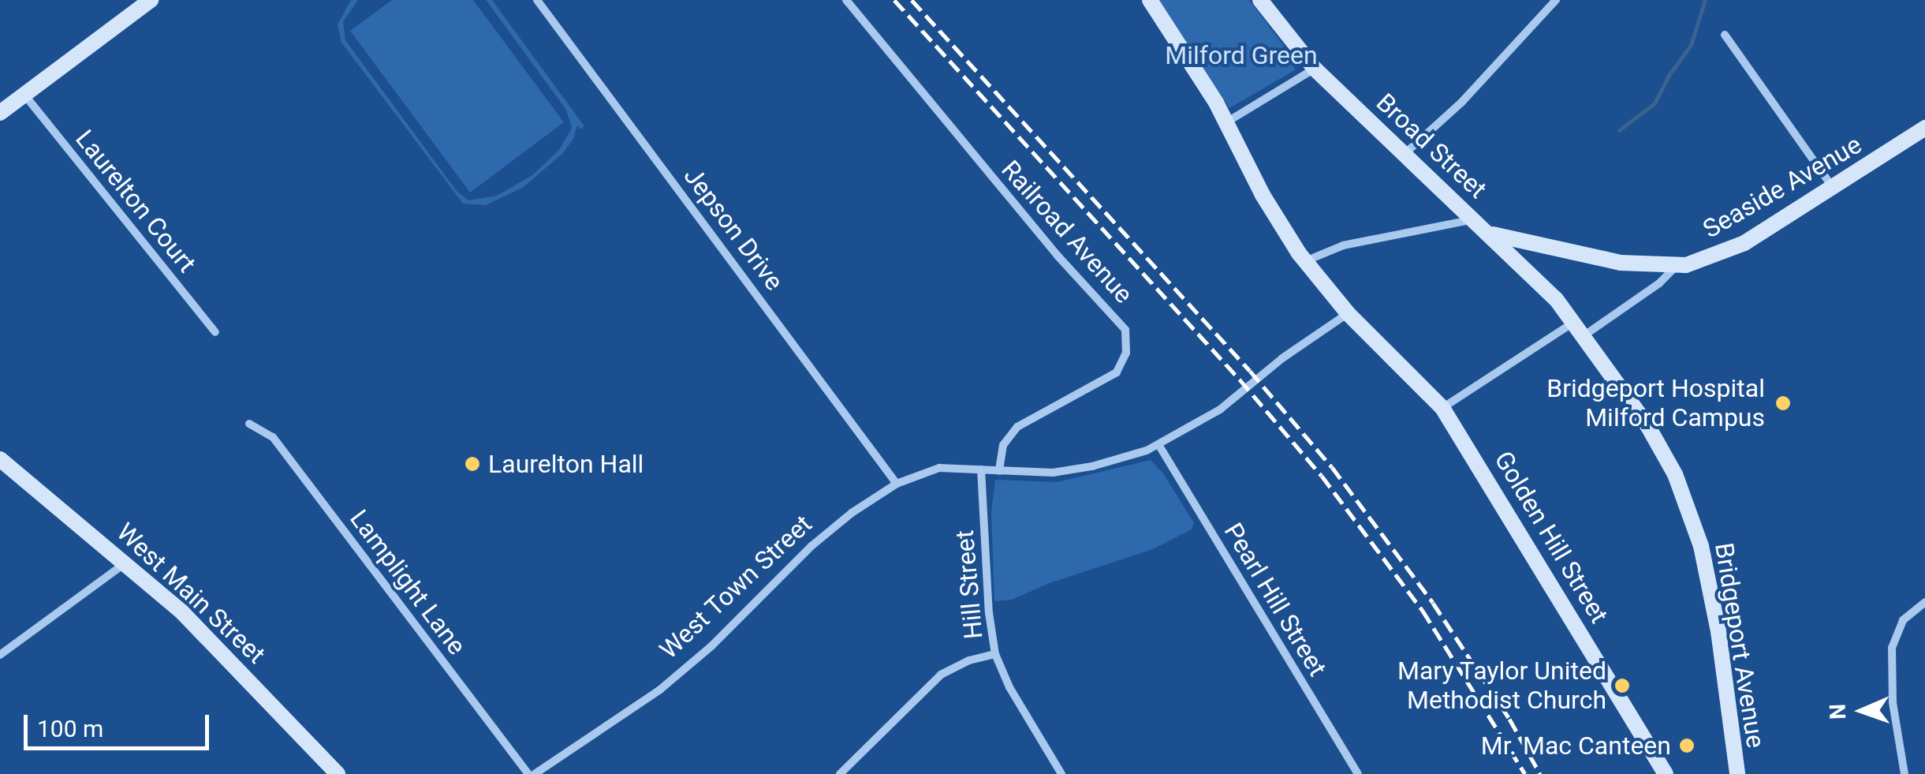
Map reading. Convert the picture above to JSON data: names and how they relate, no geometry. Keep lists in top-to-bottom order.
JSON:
{
  "streets": {
    "main road": [
      "Broad Street",
      "Seaside Avenue",
      "Golden Hill Street",
      "West Main Street",
      "Bridgeport Avenue"
    ],
    "street": [
      "Laurelton Court",
      "Jepson Drive",
      "Railroad Avenue",
      "Lamplight Lane",
      "Hill Street",
      "West Town Street",
      "Pearl Hill Street"
    ]
  },
  "crossings": [
    ["Broad Street", "Seaside Avenue"],
    ["Broad Street", "Bridgeport Avenue"],
    ["Seaside Avenue", "Golden Hill Street"],
    ["Seaside Avenue", "Bridgeport Avenue"],
    ["Jepson Drive", "West Town Street"],
    ["Railroad Avenue", "West Town Street"],
    ["Golden Hill Street", "West Town Street"],
    ["Hill Street", "West Town Street"],
    ["West Town Street", "Pearl Hill Street"]
  ],
  "parks": ["Milford Green"],
  "places": [
    "Bridgeport Hospital Milford Campus",
    "Laurelton Hall",
    "Mary Taylor United Methodist Church",
    "Mr. Mac Canteen"
  ],
  "scale_bar": "100 m",
  "north": "left"
}
